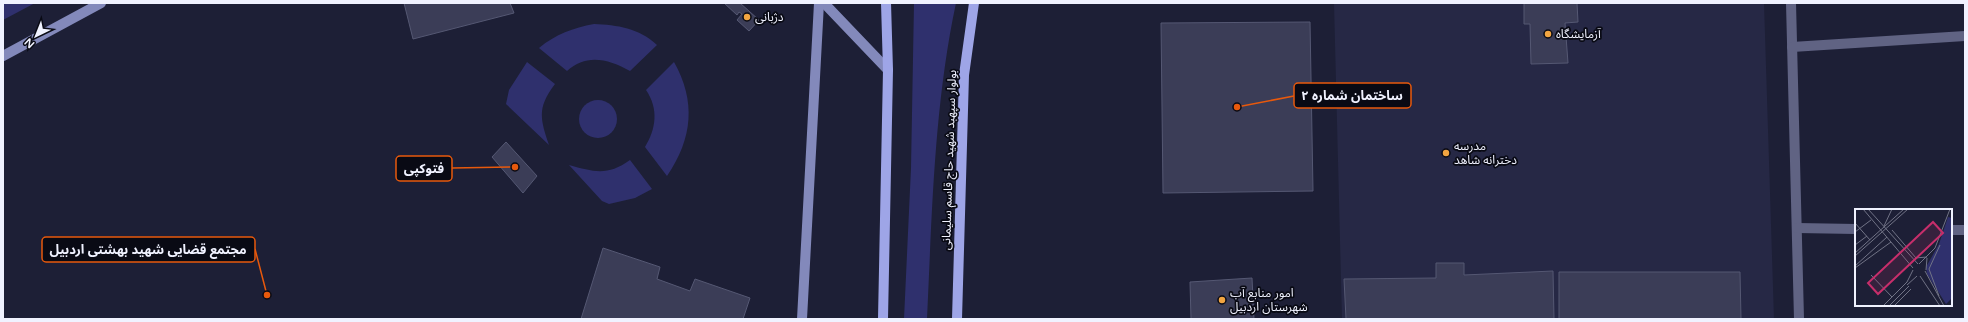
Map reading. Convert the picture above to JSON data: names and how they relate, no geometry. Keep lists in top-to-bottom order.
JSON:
{
  "streets": {
    "main road": ["بولوار سپهبد شهید حاج قاسم سلیمانی"]
  },
  "places": [
    "دژبانی",
    "آزمایشگاه",
    "ساختمان شماره ۲",
    "مدرسه دخترانه شاهد",
    "فتوکپی",
    "مجتمع قضایی شهید بهشتی اردبیل",
    "امور منابع آب شهرستان اردبیل"
  ],
  "north": "bottom left"
}
